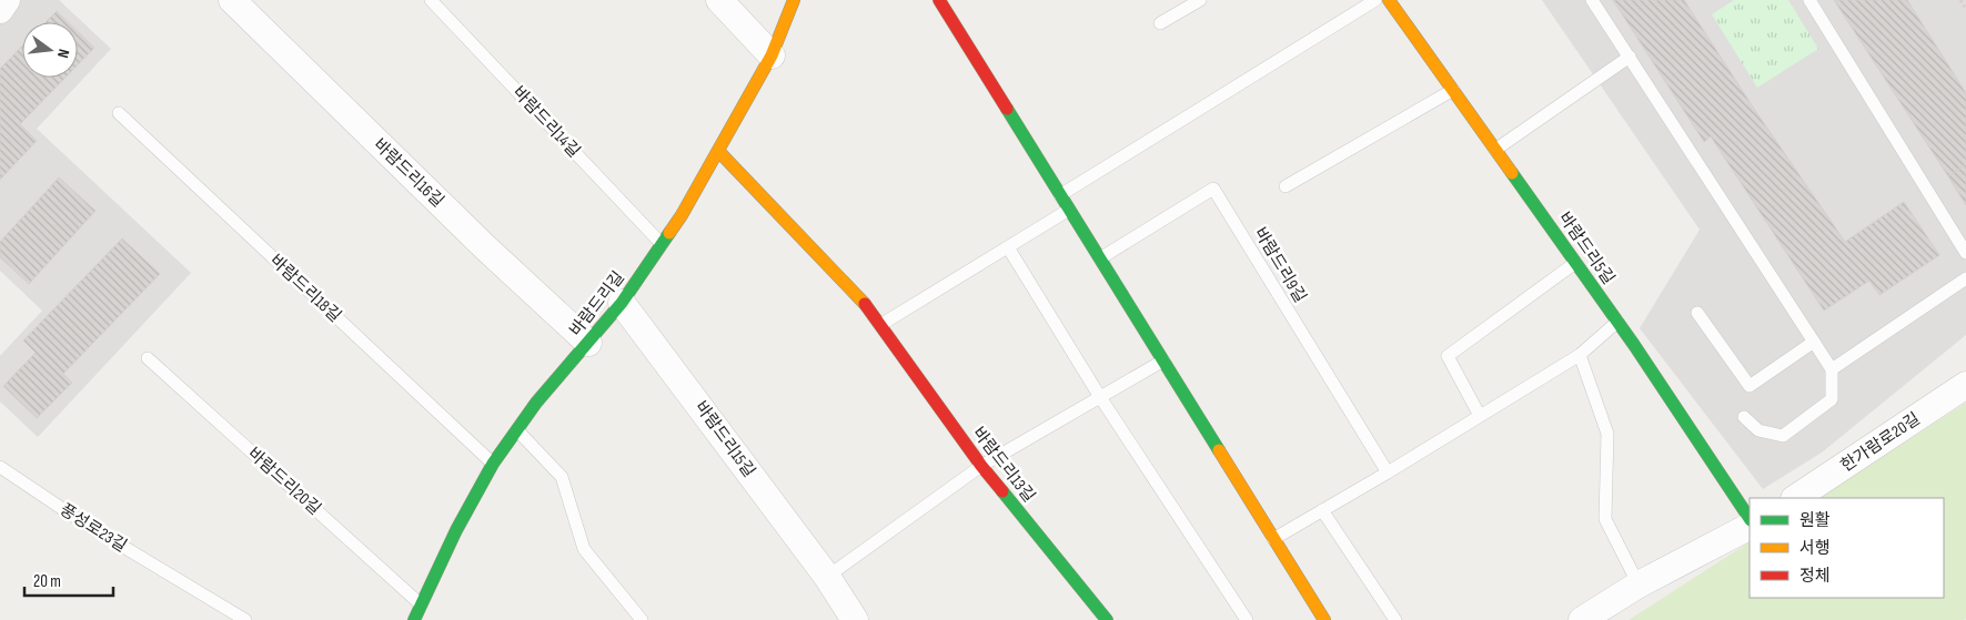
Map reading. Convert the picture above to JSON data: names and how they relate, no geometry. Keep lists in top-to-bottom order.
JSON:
{
  "streets": {
    "street": [
      "바람드리16길",
      "바람드리5길",
      "바람드리길",
      "바람드리15길",
      "한가람로20길",
      "바람드리13길"
    ],
    "lane": [
      "바람드리14길",
      "바람드리9길",
      "바람드리18길",
      "바람드리20길",
      "풍성로23길"
    ]
  },
  "crossings": [
    ["바람드리14길", "바람드리길"],
    ["바람드리16길", "바람드리길"],
    ["바람드리18길", "바람드리길"],
    ["바람드리길", "바람드리15길"],
    ["바람드리길", "바람드리13길"],
    ["바람드리길", "바람드리20길"]
  ],
  "legend": ["원활", "서행", "정체"],
  "scale_bar": "20 m",
  "north": "right"
}
